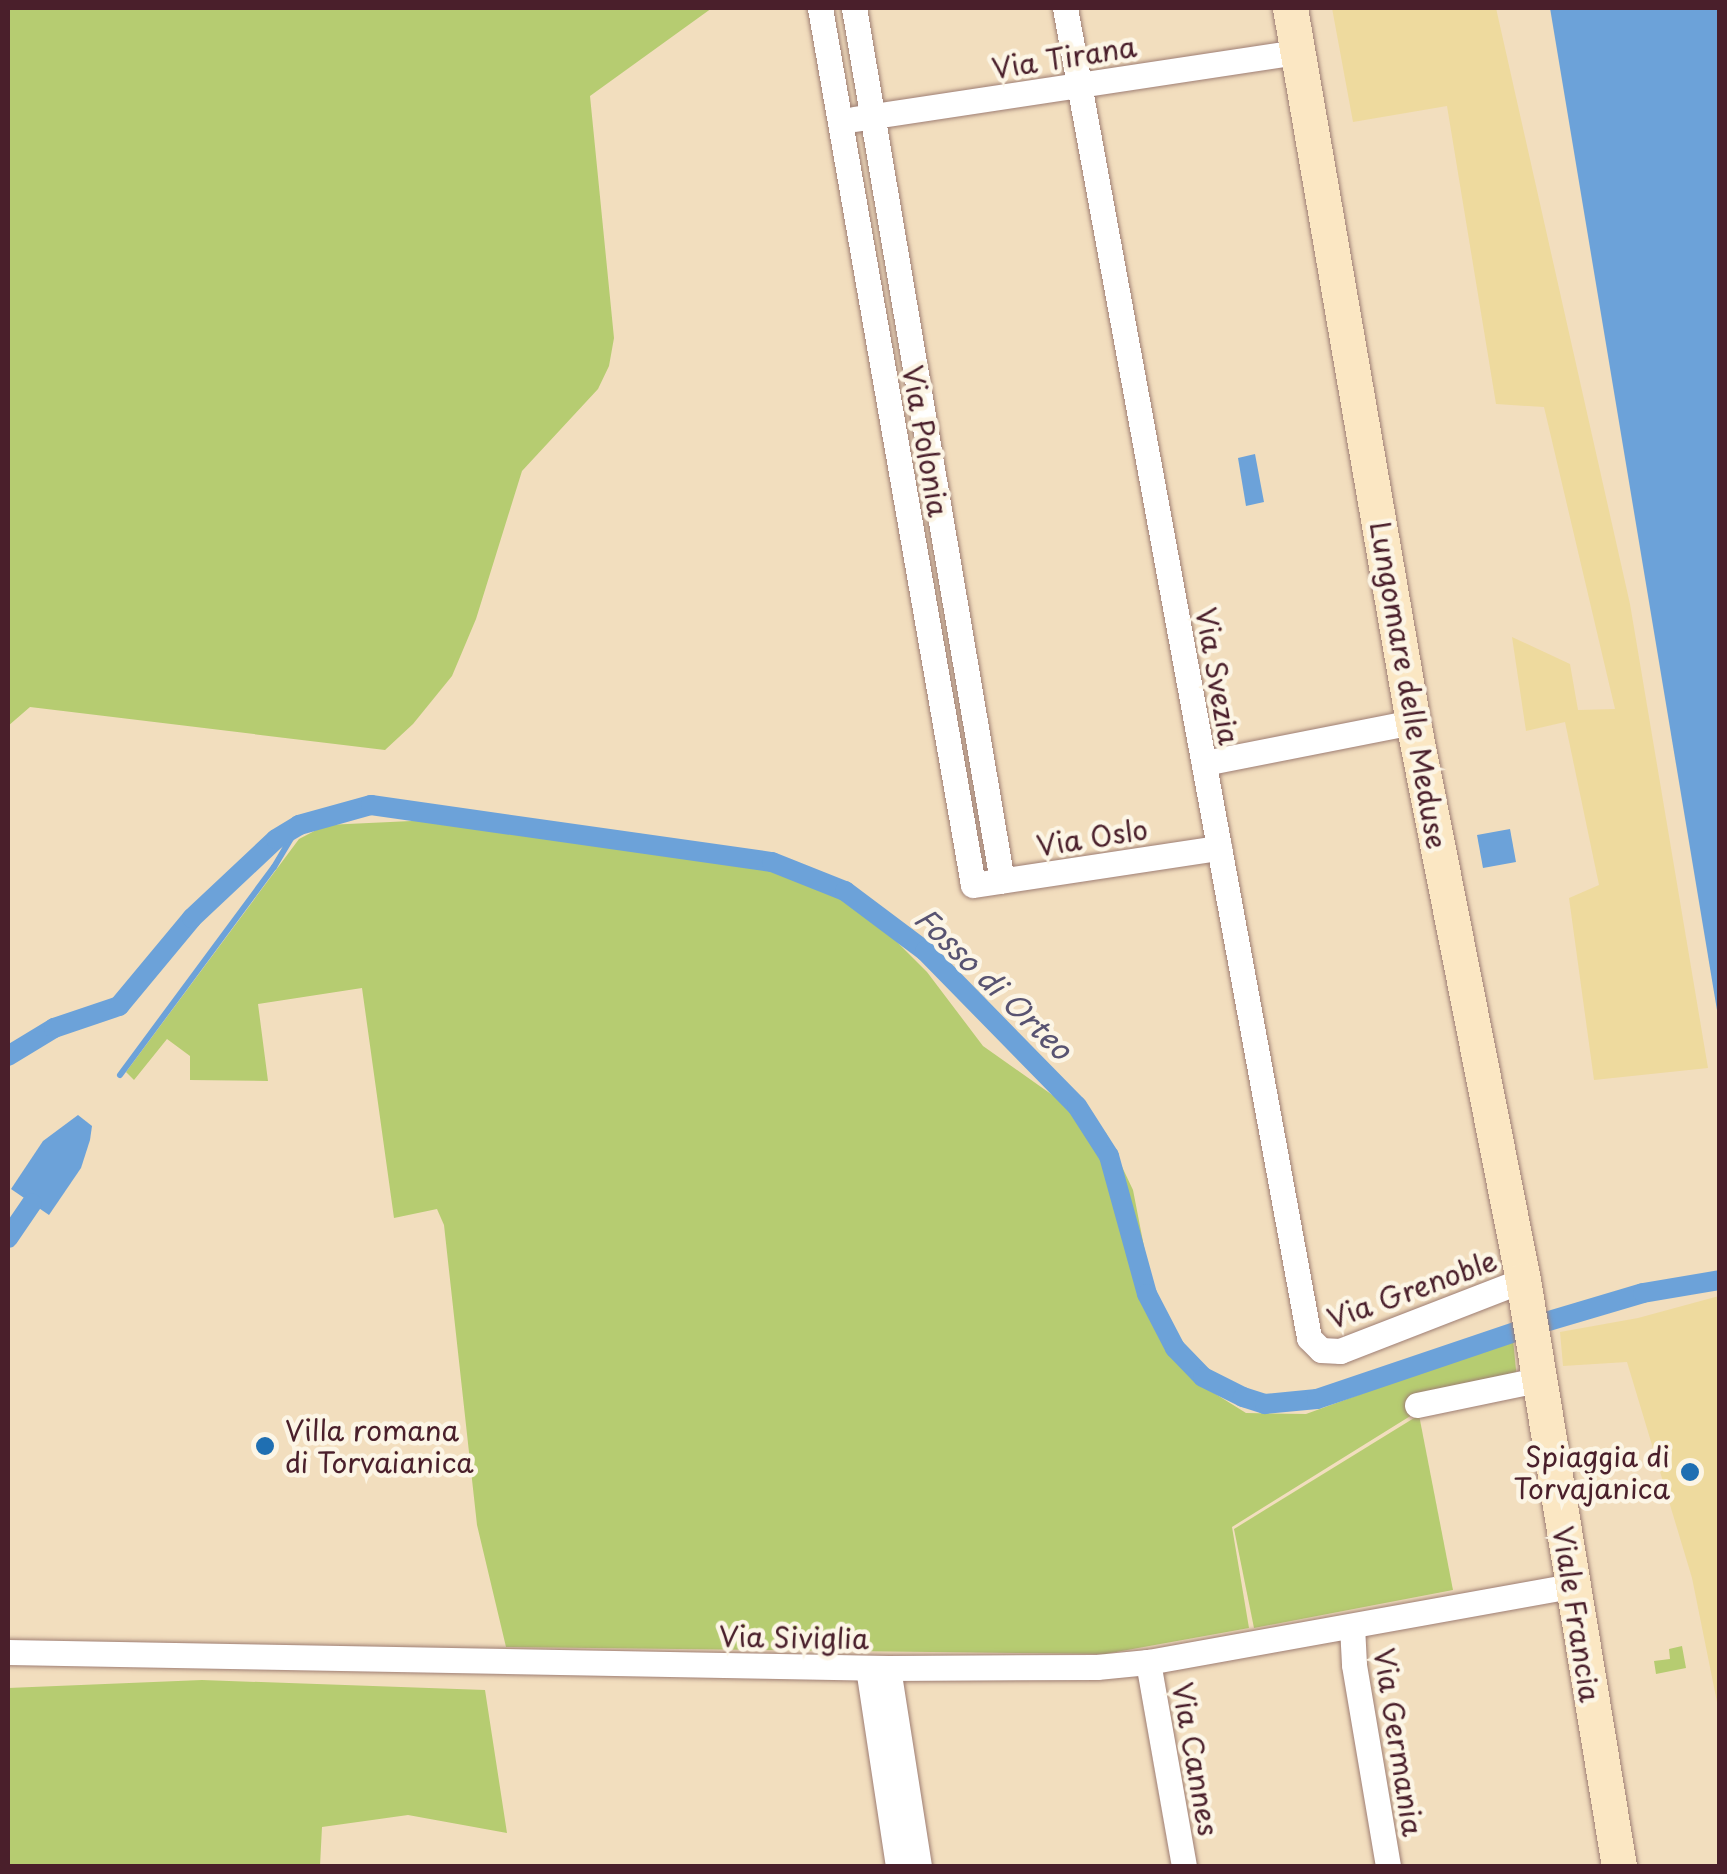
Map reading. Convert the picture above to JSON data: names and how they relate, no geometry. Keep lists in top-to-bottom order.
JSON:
{
  "streets": {
    "main road": ["Lungomare delle Meduse", "Viale Francia"],
    "street": [
      "Via Tirana",
      "Via Polonia",
      "Via Svezia",
      "Via Oslo",
      "Via Grenoble",
      "Via Siviglia",
      "Via Germania",
      "Via Cannes"
    ]
  },
  "crossings": [
    ["Via Tirana", "Via Polonia"],
    ["Via Tirana", "Via Svezia"],
    ["Via Tirana", "Lungomare delle Meduse"],
    ["Via Polonia", "Via Oslo"],
    ["Via Svezia", "Via Oslo"],
    ["Via Svezia", "Via Grenoble"],
    ["Lungomare delle Meduse", "Via Grenoble"],
    ["Lungomare delle Meduse", "Viale Francia"],
    ["Viale Francia", "Via Siviglia"],
    ["Via Siviglia", "Via Germania"],
    ["Via Siviglia", "Via Cannes"]
  ],
  "water": ["Fosso di Orteo"],
  "places": ["Villa romana di Torvaianica", "Spiaggia di Torvajanica"]
}
